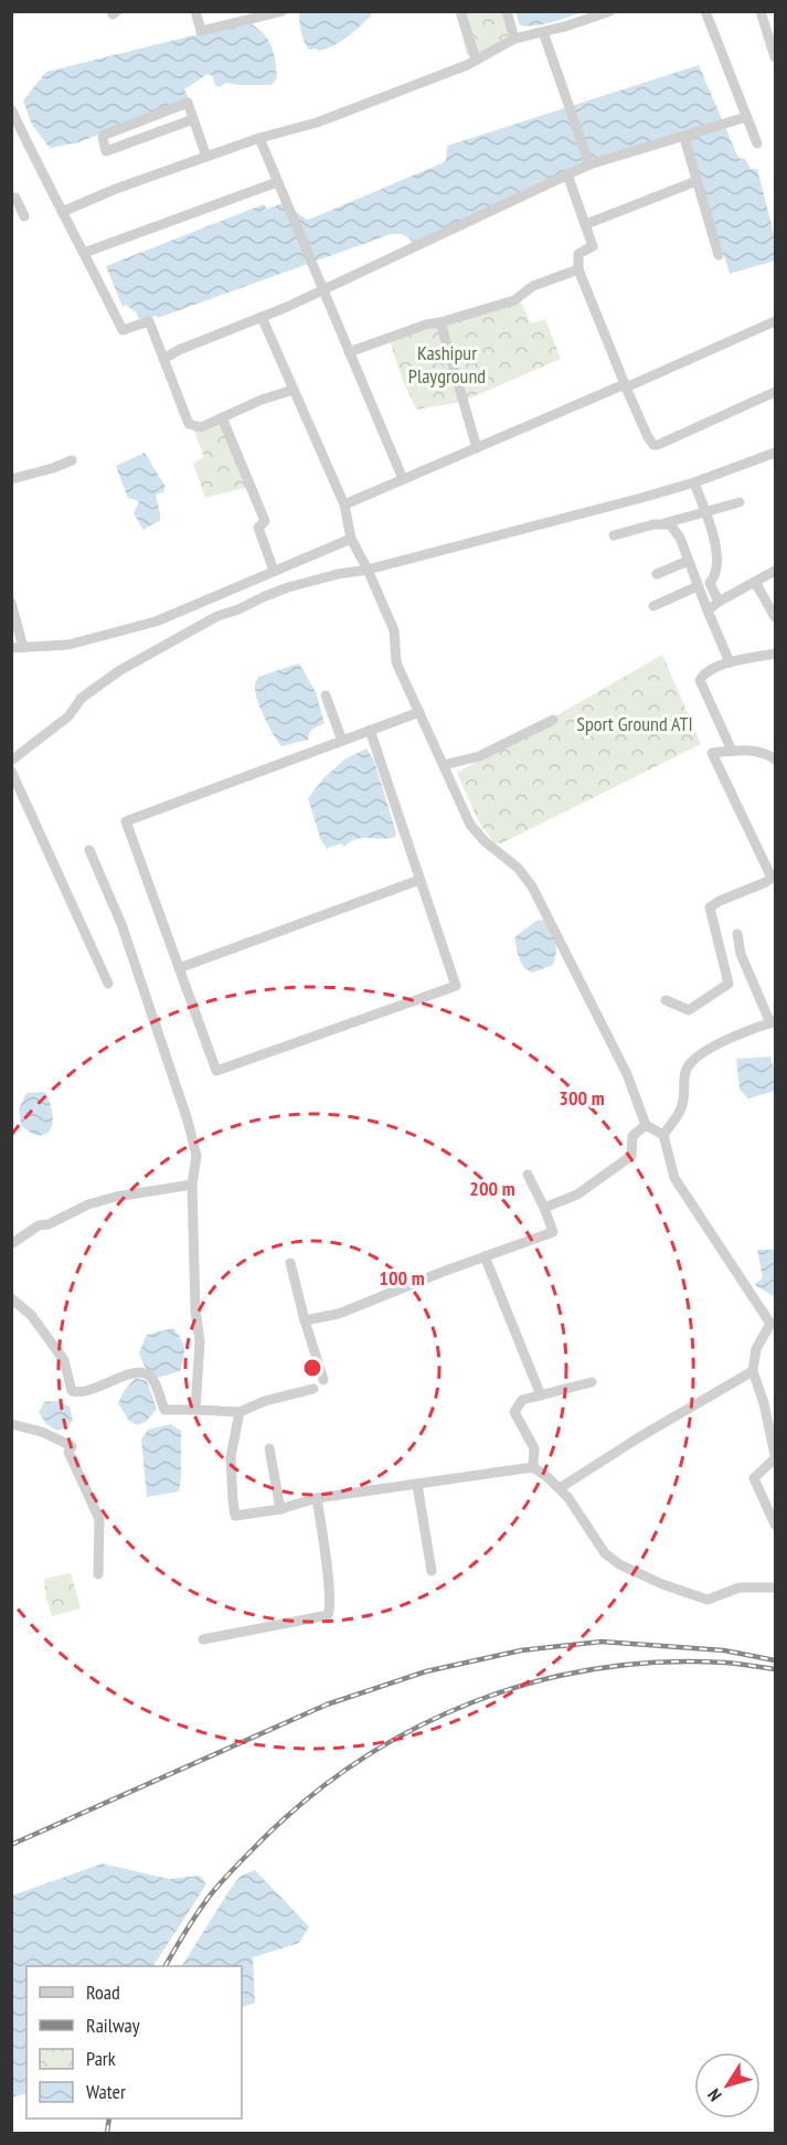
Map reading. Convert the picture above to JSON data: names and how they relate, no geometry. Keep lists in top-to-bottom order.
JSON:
{
  "parks": ["Kashipur Playground", "Sport Ground ATI"],
  "legend": [
    "Road",
    "Railway",
    "Park",
    "Water"
  ],
  "north": "bottom left",
  "rings": ["300 m", "200 m", "100 m"]
}
